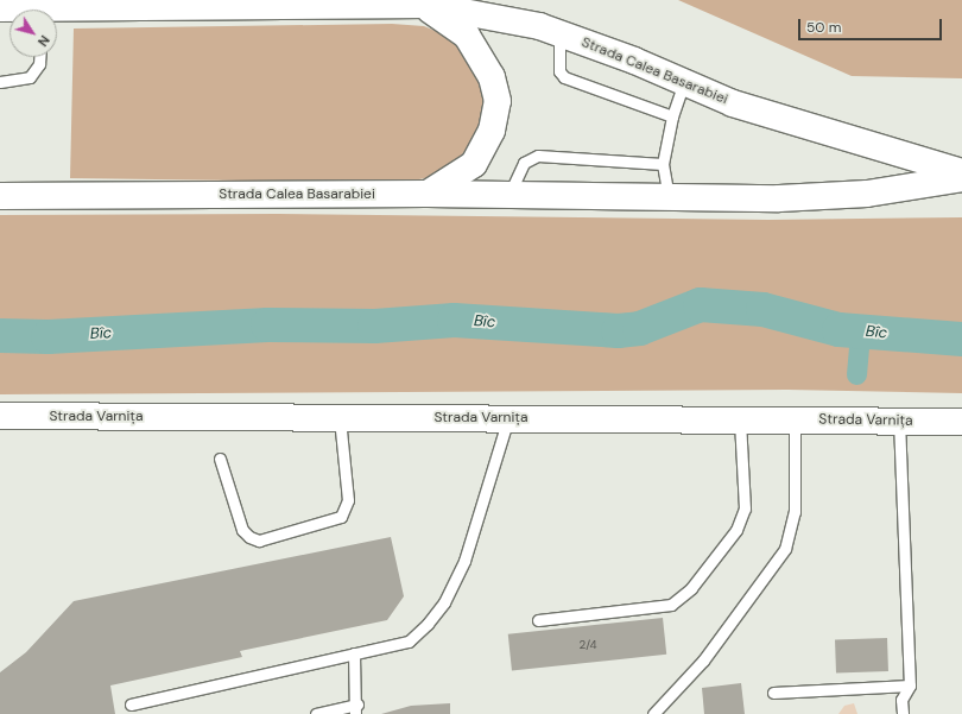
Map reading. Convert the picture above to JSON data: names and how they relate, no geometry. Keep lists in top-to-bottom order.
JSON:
{
  "streets": {
    "main road": ["Strada Calea Basarabiei", "Strada Varnița"]
  },
  "water": ["Bîc"],
  "house_numbers": ["2/4"],
  "scale_bar": "50 m",
  "north": "bottom right"
}
